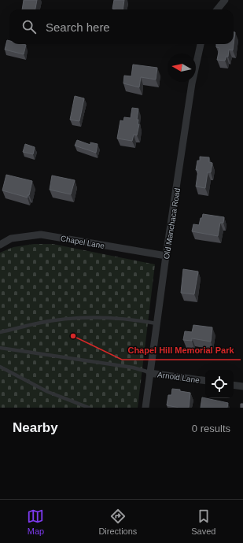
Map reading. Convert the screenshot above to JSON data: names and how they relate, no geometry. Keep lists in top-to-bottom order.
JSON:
{
  "streets": {
    "street": ["Old Manchaca Road", "Chapel Lane", "Arnold Lane"]
  },
  "crossings": [
    ["Old Manchaca Road", "Chapel Lane"],
    ["Old Manchaca Road", "Arnold Lane"]
  ],
  "places": ["Chapel Hill Memorial Park"],
  "north": "left",
  "page": {
    "search": "Search here",
    "heading": ["Nearby", "0 results"],
    "nav": ["Map", "Directions", "Saved"]
  }
}
